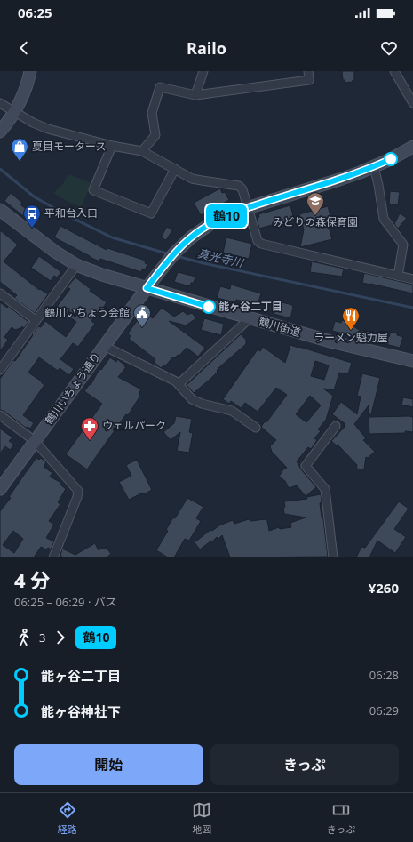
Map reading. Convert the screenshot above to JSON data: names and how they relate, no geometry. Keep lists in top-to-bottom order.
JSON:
{
  "streets": {
    "street": ["鶴川街道", "鶴川いちょう通り"]
  },
  "crossings": [
    ["鶴川街道", "鶴川いちょう通り"]
  ],
  "water": ["真光寺川"],
  "places": {
    "shop": ["夏目モータース"],
    "school or university": ["みどりの森保育園"],
    "bus stop": ["平和台入口"],
    "other": ["能ヶ谷二丁目"],
    "public building": ["鶴川いちょう会館"],
    "restaurant": ["ラーメン魁力屋"],
    "pharmacy": ["ウェルパーク"]
  },
  "lines": ["bus line 鶴10"],
  "page": {
    "status": "06:25",
    "header": "Railo",
    "on_map": "鶴10",
    "heading": ["4 分", "06:25 – 06:29 · バス", "¥260"],
    "legs": ["3", "鶴10"],
    "list": [
      {
        "name": "能ヶ谷二丁目",
        "value": "06:28"
      },
      {
        "name": "能ヶ谷神社下",
        "value": "06:29"
      }
    ],
    "buttons": ["開始", "きっぷ"],
    "tabs": ["経路", "地図", "きっぷ"]
  }
}
